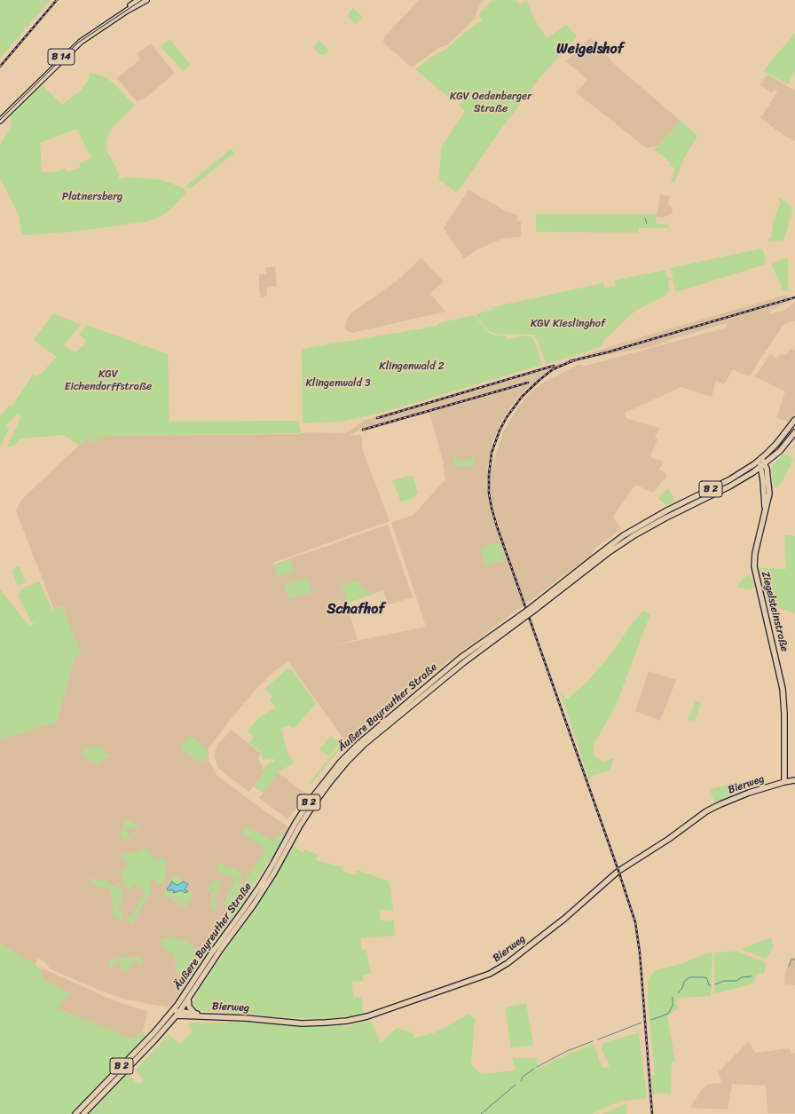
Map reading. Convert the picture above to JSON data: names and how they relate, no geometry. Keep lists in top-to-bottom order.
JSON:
{
  "streets": {
    "main road": [
      "B 14",
      "B 2",
      "Ziegelsteinstraße",
      "Äußere Bayreuther Straße",
      "Bierweg"
    ]
  },
  "crossings": [
    ["Ziegelsteinstraße", "Äußere Bayreuther Straße"],
    ["Ziegelsteinstraße", "Bierweg"],
    ["Äußere Bayreuther Straße", "Bierweg"]
  ],
  "districts": ["Weigelshof", "Schafhof"],
  "parks": [
    "KGV Oedenberger Straße",
    "Platnersberg",
    "KGV Kieslinghof",
    "Klingenwald 2",
    "KGV Eichendorffstraße",
    "Klingenwald 3"
  ]
}
